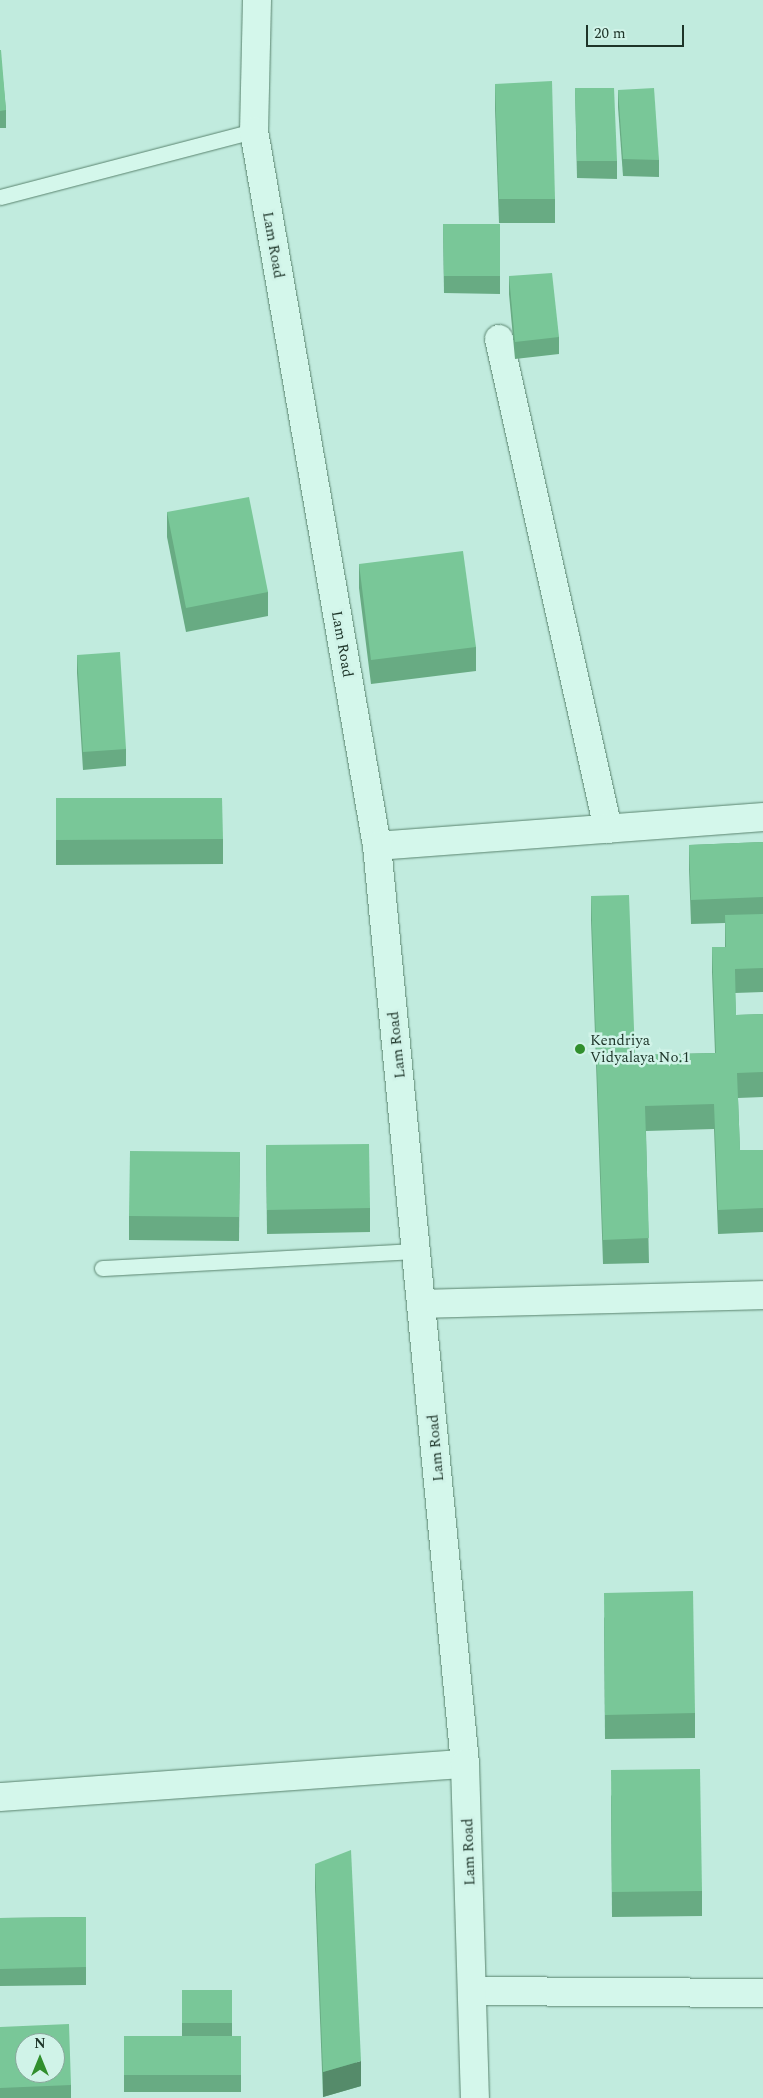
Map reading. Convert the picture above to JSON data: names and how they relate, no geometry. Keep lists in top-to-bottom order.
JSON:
{
  "streets": {
    "main road": ["Lam Road"]
  },
  "places": ["Kendriya Vidyalaya No.1"],
  "scale_bar": "20 m",
  "north": "top"
}
